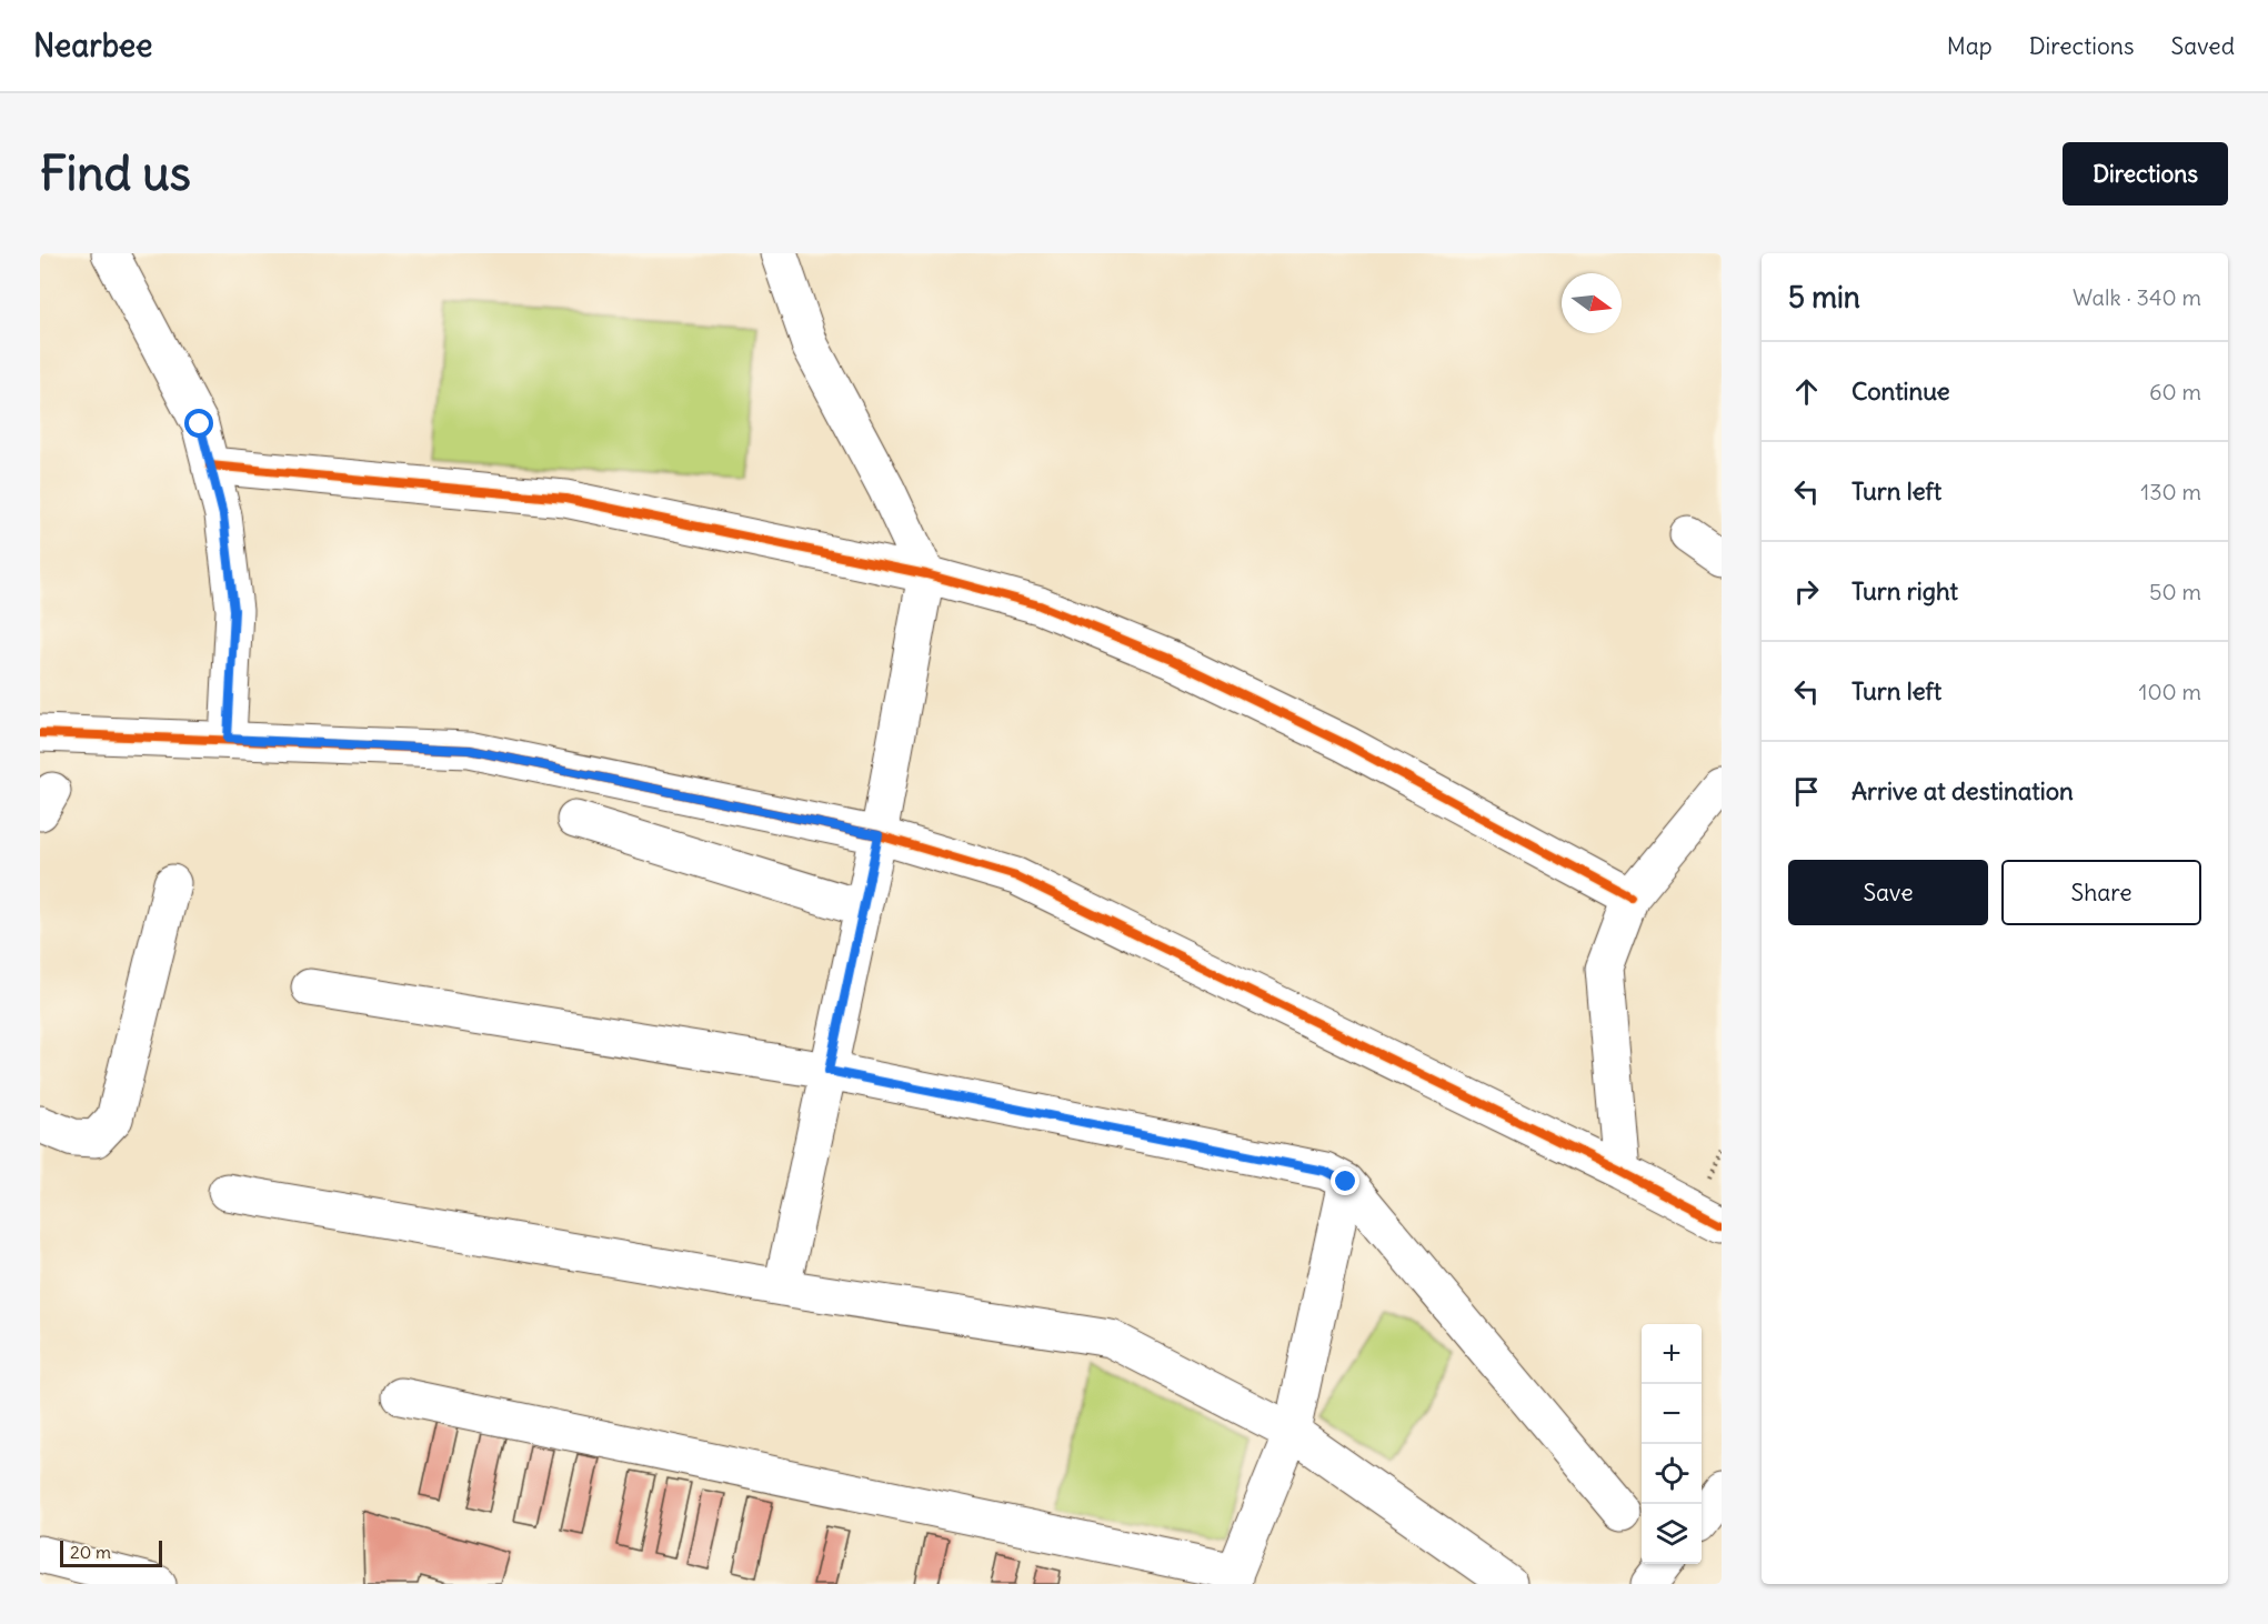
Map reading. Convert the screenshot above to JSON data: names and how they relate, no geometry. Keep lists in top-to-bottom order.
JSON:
{
  "scale_bar": "20 m",
  "north": "right",
  "page": {
    "header": "Nearbee",
    "nav": ["Map", "Directions", "Saved"],
    "buttons": [
      "Directions",
      ["Save", "Share"]
    ],
    "title": "Find us",
    "heading": ["5 min", "Walk · 340 m"],
    "list": [
      ["Continue", "60 m"],
      ["Turn left", "130 m"],
      ["Turn right", "50 m"],
      ["Turn left", "100 m"],
      "Arrive at destination"
    ],
    "map_buttons": ["+", "−"],
    "scale": "20 m"
  }
}
